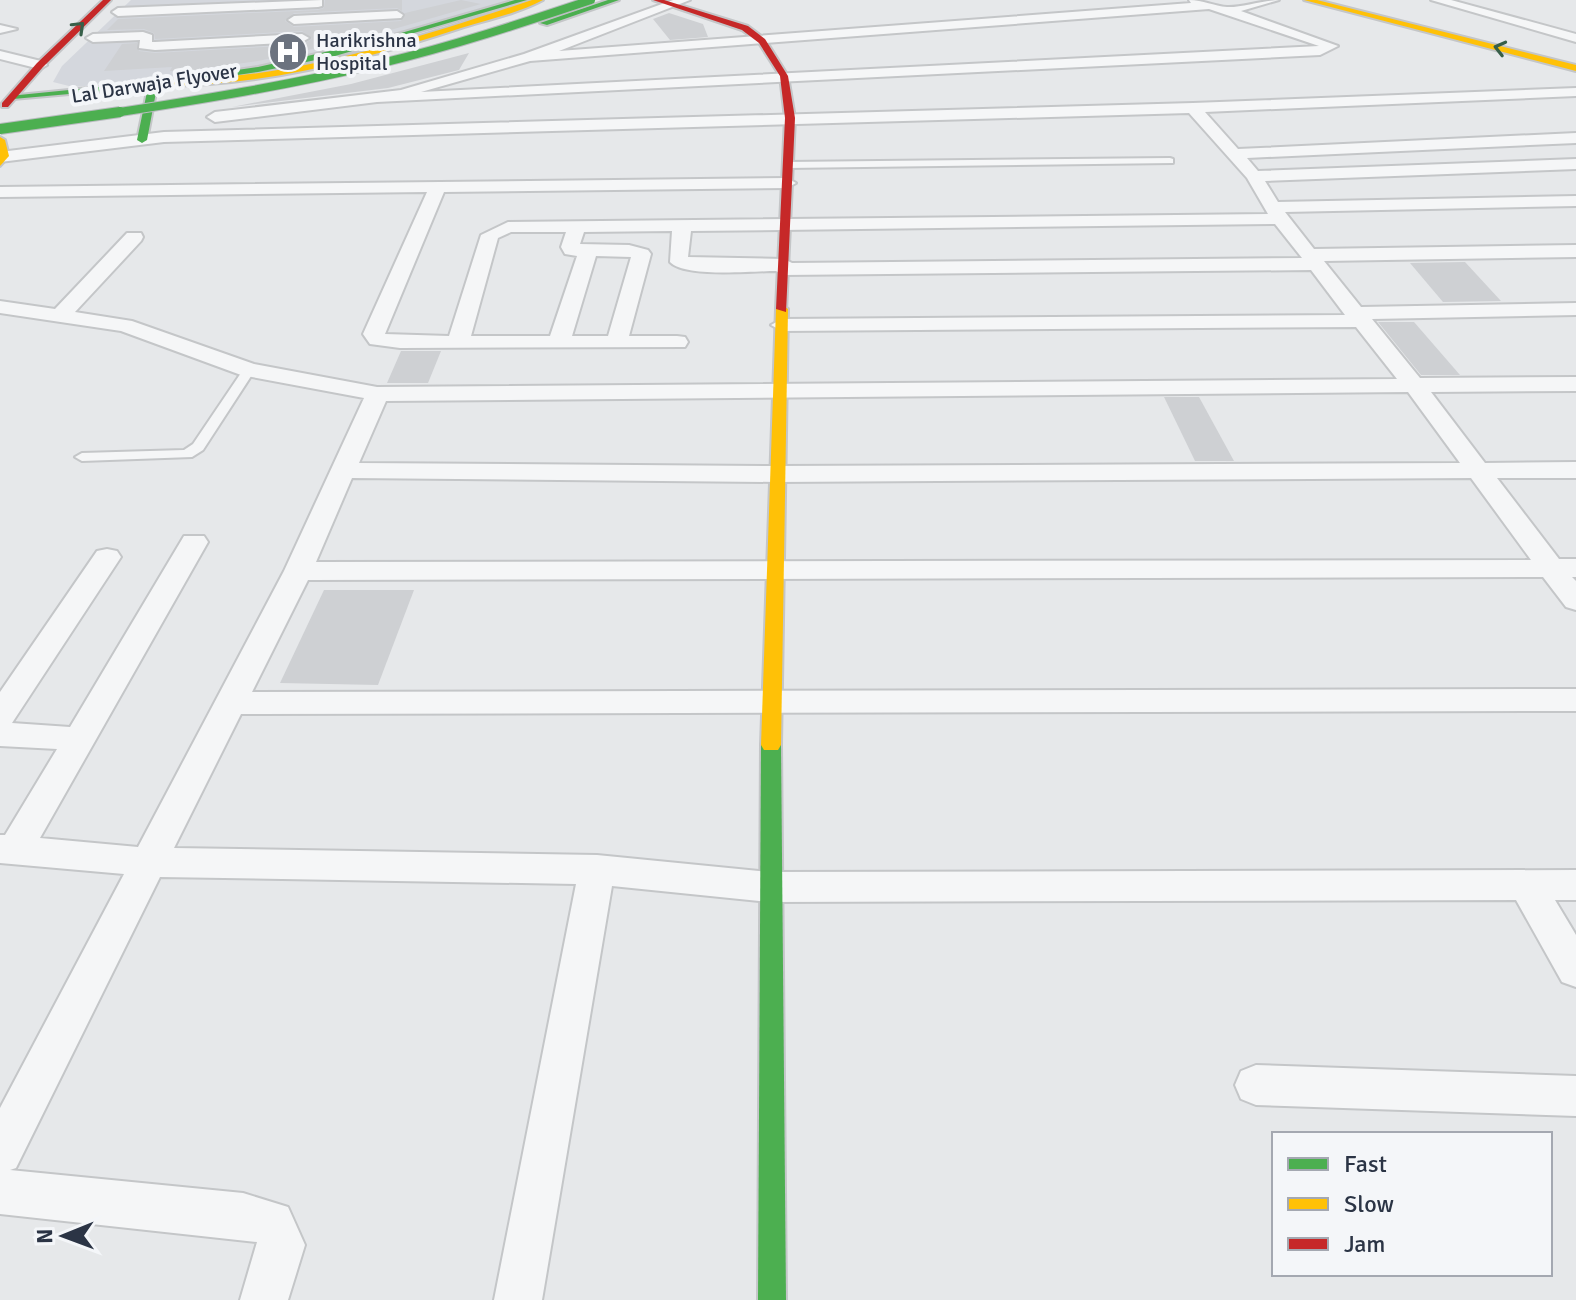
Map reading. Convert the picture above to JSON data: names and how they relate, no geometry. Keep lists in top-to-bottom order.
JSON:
{
  "streets": {
    "main road": ["Lal Darwaja Flyover"]
  },
  "places": {
    "hospital": ["Harikrishna Hospital"]
  },
  "legend": ["Fast", "Slow", "Jam"],
  "north": "left"
}
